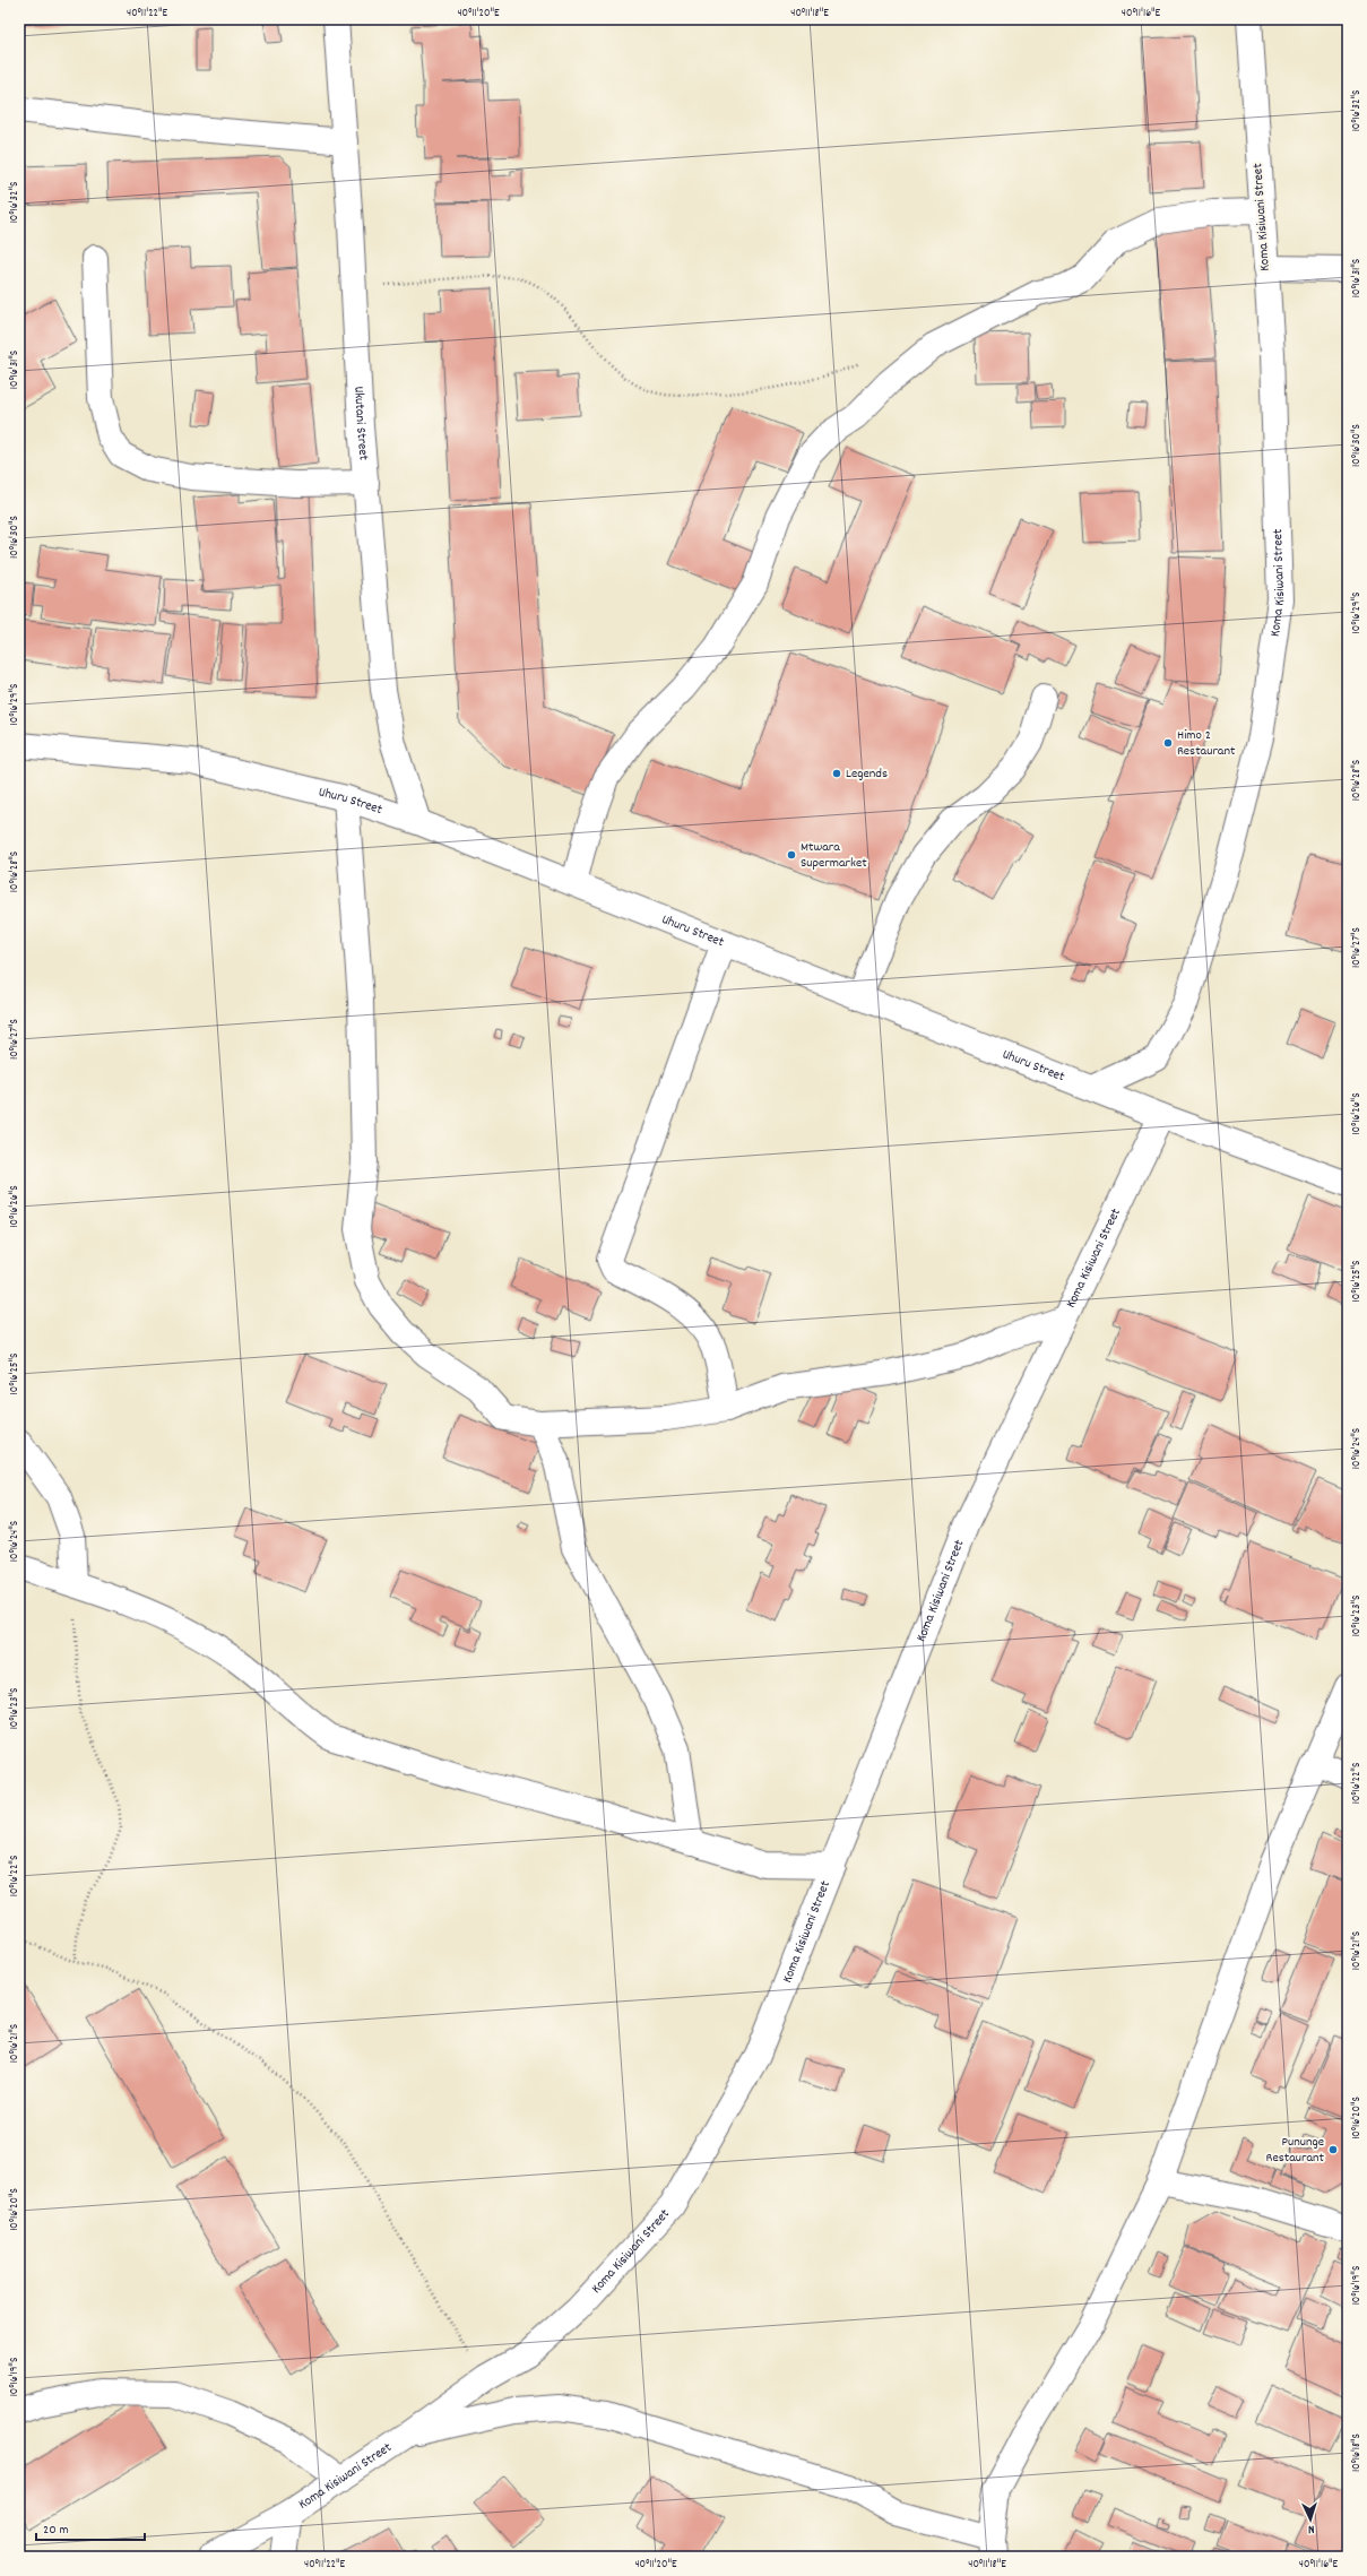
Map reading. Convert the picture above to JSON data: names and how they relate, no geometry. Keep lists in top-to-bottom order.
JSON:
{
  "streets": {
    "street": ["Koma Kisiwani Street", "Ukutani Street", "Uhuru Street"]
  },
  "crossings": [
    ["Koma Kisiwani Street", "Uhuru Street"],
    ["Ukutani Street", "Uhuru Street"]
  ],
  "places": [
    "Himo 2 Restaurant",
    "Legends",
    "Mtwara Supermarket",
    "Pununge Restaurant"
  ],
  "scale_bar": "20 m",
  "north": "bottom",
  "coordinates": [
    "40°11'22\"E",
    "40°11'20\"E",
    "40°11'18\"E",
    "40°11'16\"E",
    "10°16'32\"S",
    "10°16'31\"S",
    "10°16'30\"S",
    "10°16'29\"S",
    "10°16'28\"S",
    "10°16'27\"S",
    "10°16'26\"S",
    "10°16'25\"S",
    "10°16'24\"S",
    "10°16'23\"S",
    "10°16'22\"S",
    "10°16'21\"S",
    "10°16'20\"S",
    "10°16'19\"S",
    "10°16'18\"S"
  ]
}
